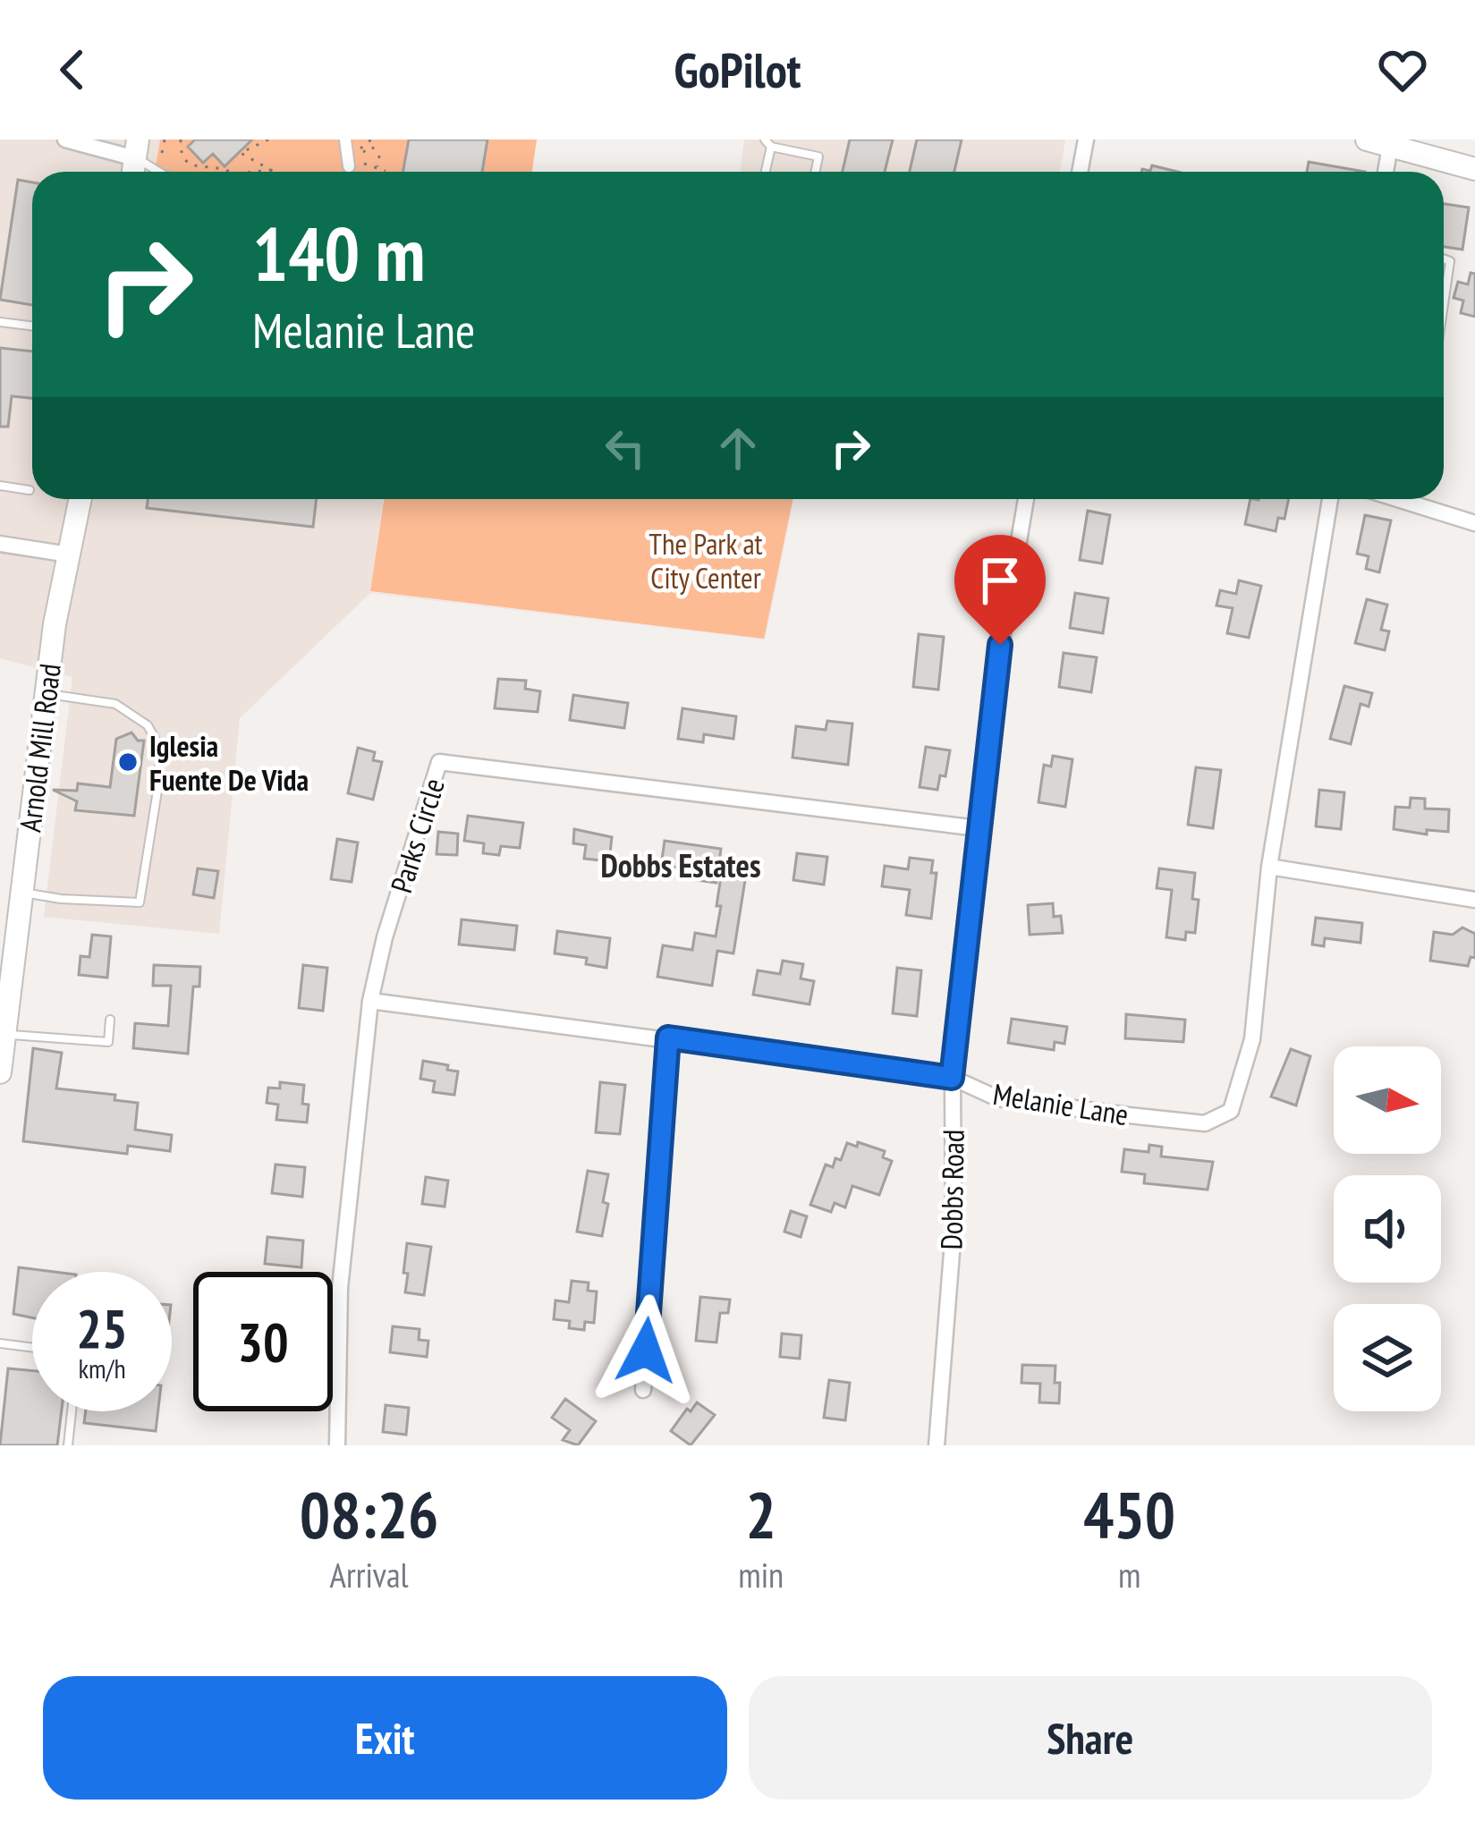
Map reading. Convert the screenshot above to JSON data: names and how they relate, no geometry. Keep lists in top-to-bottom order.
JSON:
{
  "streets": {
    "main road": ["Arnold Mill Road"],
    "street": ["Parks Circle", "Melanie Lane", "Dobbs Road"]
  },
  "crossings": [
    ["Parks Circle", "Melanie Lane"],
    ["Parks Circle", "Dobbs Road"],
    ["Melanie Lane", "Dobbs Road"]
  ],
  "districts": ["Dobbs Estates"],
  "parks": ["The Park at City Center"],
  "places": ["Iglesia Fuente De Vida"],
  "north": "right",
  "page": {
    "header": "GoPilot",
    "turn": ["140 m", "Melanie Lane"],
    "speed": "25 km/h",
    "limit": "30",
    "eta": [
      "08:26",
      "Arrival",
      "2",
      "min",
      "450",
      "m"
    ],
    "buttons": ["Exit", "Share"]
  }
}
